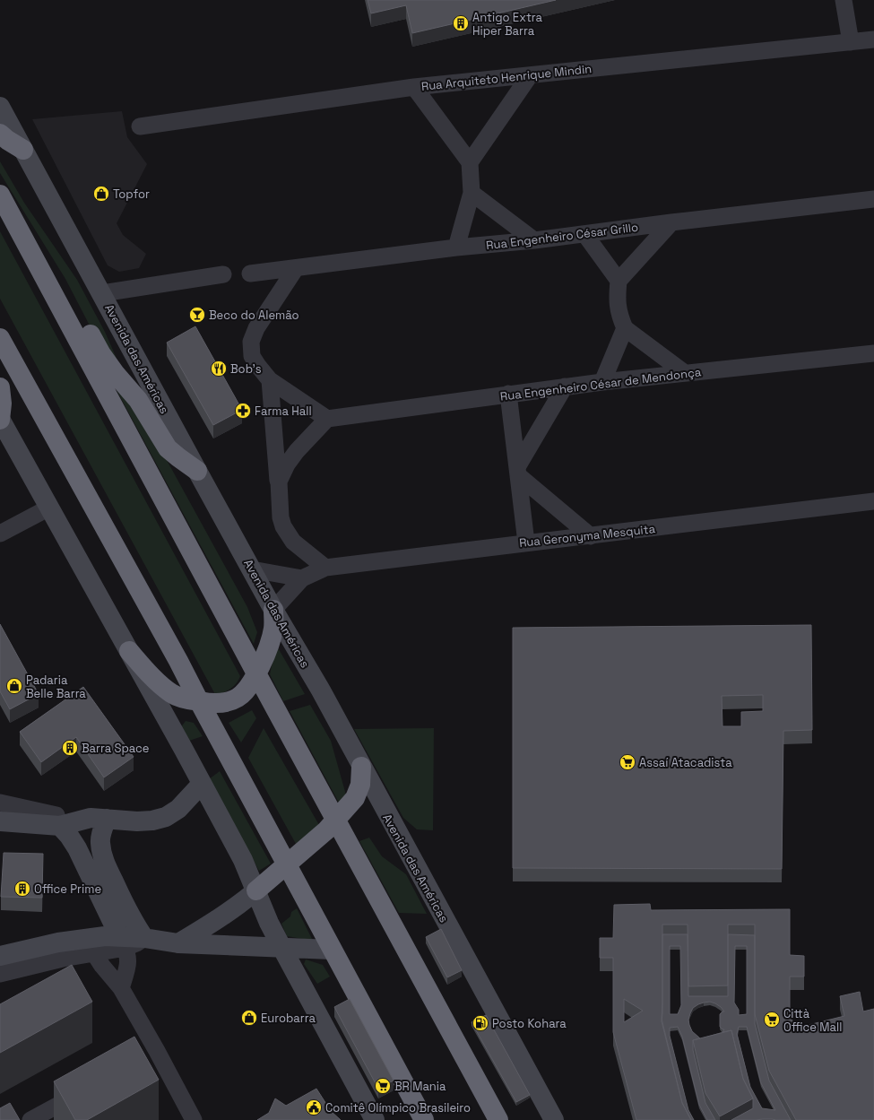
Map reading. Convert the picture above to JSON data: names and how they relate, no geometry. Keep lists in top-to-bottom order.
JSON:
{
  "streets": {
    "main road": ["Avenida das Américas"],
    "street": [
      "Rua Arquiteto Henrique Mindin",
      "Rua Engenheiro César Grillo",
      "Rua Engenheiro César de Mendonça",
      "Rua Geronyma Mesquita"
    ]
  },
  "crossings": [
    ["Avenida das Américas", "Rua Geronyma Mesquita"]
  ],
  "places": {
    "building": ["Antigo Extra Hiper Barra", "Barra Space", "Office Prime"],
    "shop": ["Topfor", "Padaria Belle Barra", "Eurobarra"],
    "bar": ["Beco do Alemão"],
    "restaurant": ["Bob's"],
    "pharmacy": ["Farma Hall"],
    "supermarket": ["Assaí Atacadista", "Città Office Mall", "BR Mania"],
    "fuel station": ["Posto Kohara"],
    "public building": ["Comitê Olímpico Brasileiro"]
  }
}
